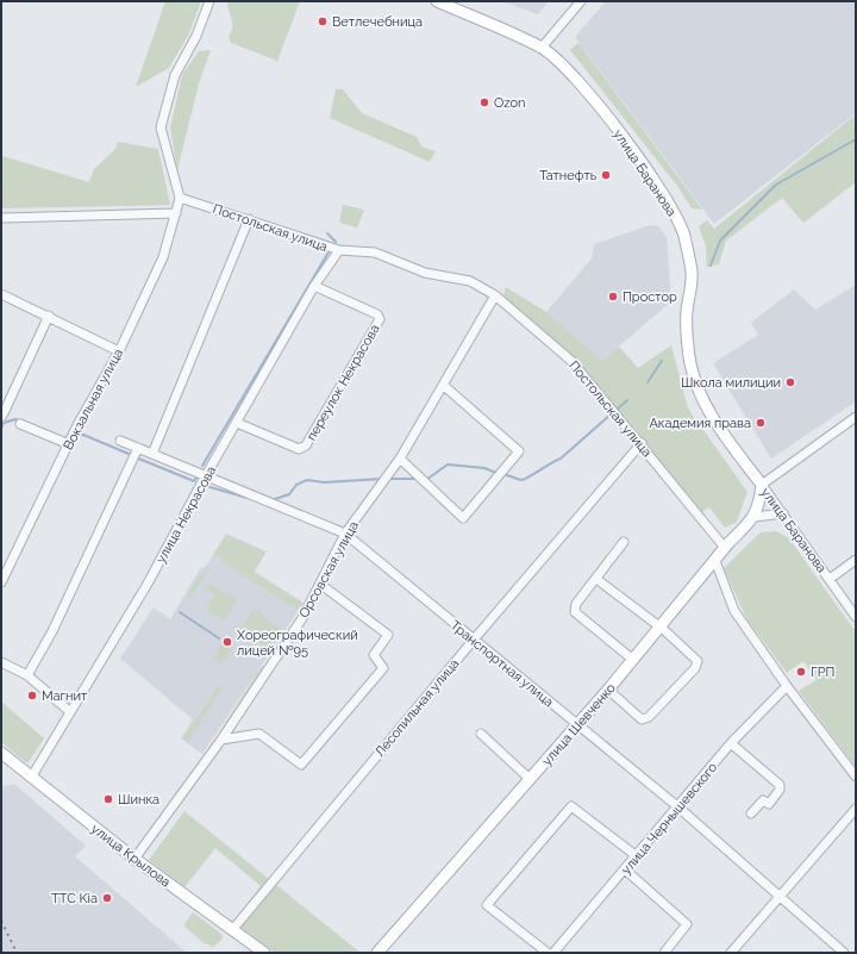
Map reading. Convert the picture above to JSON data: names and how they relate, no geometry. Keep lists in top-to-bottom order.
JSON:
{
  "streets": {
    "main road": ["улица Баранова", "улица Шевченко", "улица Крылова"],
    "street": [
      "Постольская улица",
      "переулок Некрасова",
      "Вокзальная улица",
      "улица Некрасова",
      "Орсовская улица",
      "Транспортная улица",
      "Лесопильная улица",
      "улица Чернышевского"
    ]
  },
  "crossings": [
    ["улица Баранова", "улица Шевченко"],
    ["Постольская улица", "Вокзальная улица"],
    ["Постольская улица", "улица Некрасова"],
    ["Постольская улица", "Орсовская улица"],
    ["Постольская улица", "Лесопильная улица"],
    ["Постольская улица", "улица Шевченко"],
    ["переулок Некрасова", "улица Некрасова"],
    ["улица Некрасова", "Транспортная улица"],
    ["улица Некрасова", "улица Крылова"],
    ["Орсовская улица", "Транспортная улица"],
    ["Орсовская улица", "улица Крылова"],
    ["Транспортная улица", "Лесопильная улица"],
    ["Транспортная улица", "улица Шевченко"],
    ["Транспортная улица", "улица Чернышевского"],
    ["Лесопильная улица", "улица Крылова"]
  ],
  "places": [
    "Ветлечебница",
    "Ozon",
    "Татнефть",
    "Простор",
    "Школа милиции",
    "Академия права",
    "Хореографический лицей №95",
    "ГРП",
    "Магнит",
    "Шинка",
    "ТТС Kia"
  ]
}
